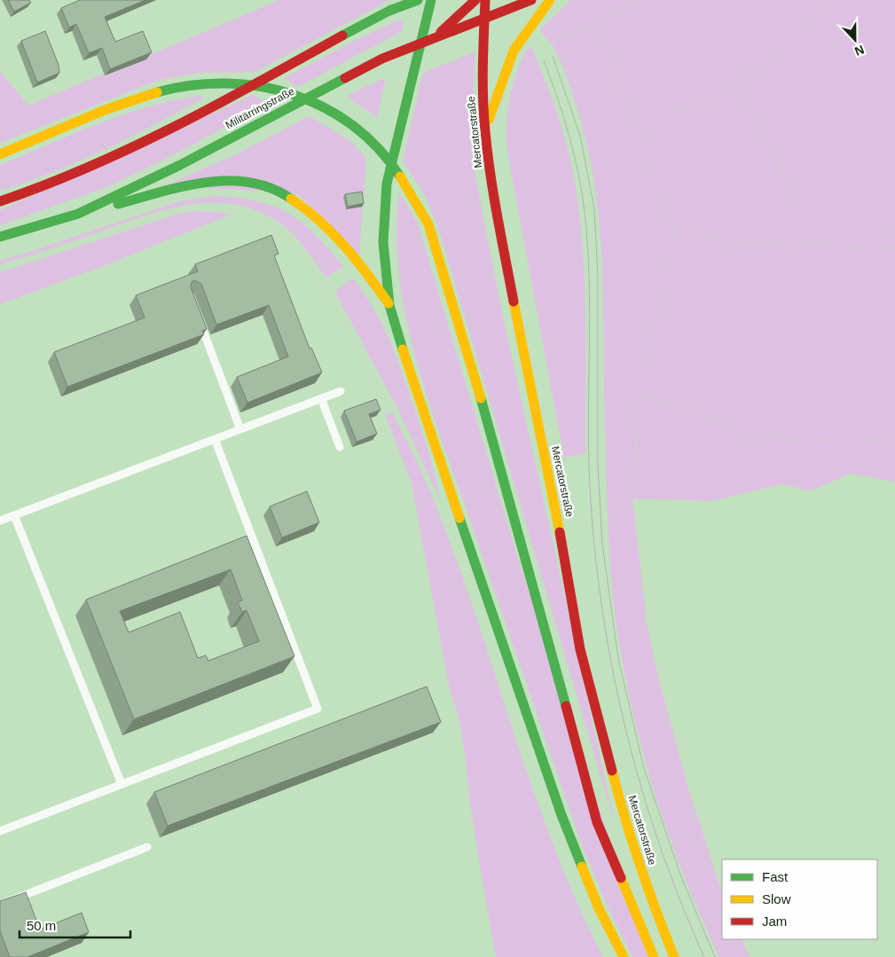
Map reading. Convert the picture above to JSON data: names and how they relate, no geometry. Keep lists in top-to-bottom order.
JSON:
{
  "streets": {
    "main road": ["Militärringstraße", "Mercatorstraße"]
  },
  "crossings": [
    ["Militärringstraße", "Mercatorstraße"]
  ],
  "legend": ["Fast", "Slow", "Jam"],
  "scale_bar": "50 m",
  "north": "bottom"
}
